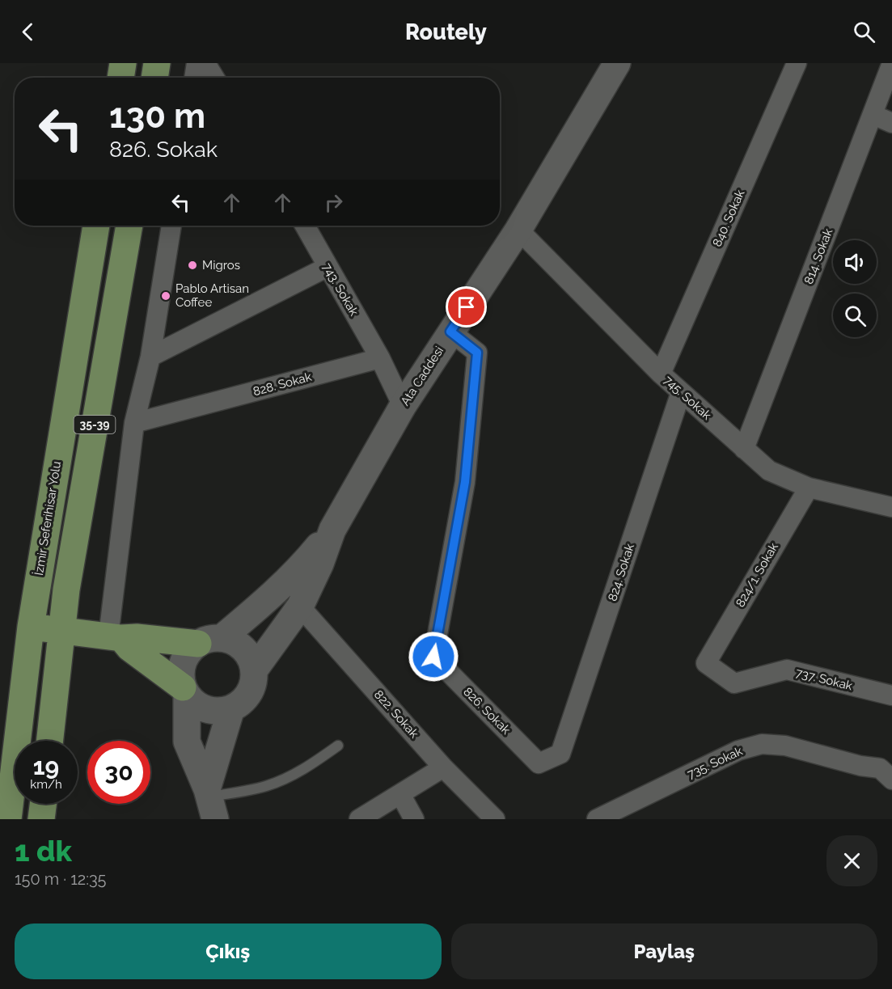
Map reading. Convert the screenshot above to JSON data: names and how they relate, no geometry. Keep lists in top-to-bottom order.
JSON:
{
  "streets": {
    "main road": ["Ata Caddesi", "35-39", "İzmir Seferihisar Yolu"],
    "street": [
      "840. Sokak",
      "814. Sokak",
      "743. Sokak",
      "828. Sokak",
      "745. Sokak",
      "824. Sokak",
      "824/1. Sokak",
      "737. Sokak",
      "826. Sokak",
      "822. Sokak",
      "735. Sokak"
    ]
  },
  "crossings": [
    ["840. Sokak", "745. Sokak"],
    ["814. Sokak", "745. Sokak"],
    ["743. Sokak", "828. Sokak"],
    ["Ata Caddesi", "745. Sokak"],
    ["Ata Caddesi", "826. Sokak"],
    ["Ata Caddesi", "822. Sokak"],
    ["745. Sokak", "824. Sokak"],
    ["745. Sokak", "824/1. Sokak"],
    ["824. Sokak", "826. Sokak"],
    ["824/1. Sokak", "737. Sokak"]
  ],
  "places": ["Migros", "Pablo Artisan Coffee"],
  "page": {
    "header": "Routely",
    "turn": ["130 m", "826. Sokak"],
    "speed": "19 km/h",
    "limit": "30",
    "heading": ["1 dk", "150 m · 12:35"],
    "buttons": ["Çıkış", "Paylaş"]
  }
}
